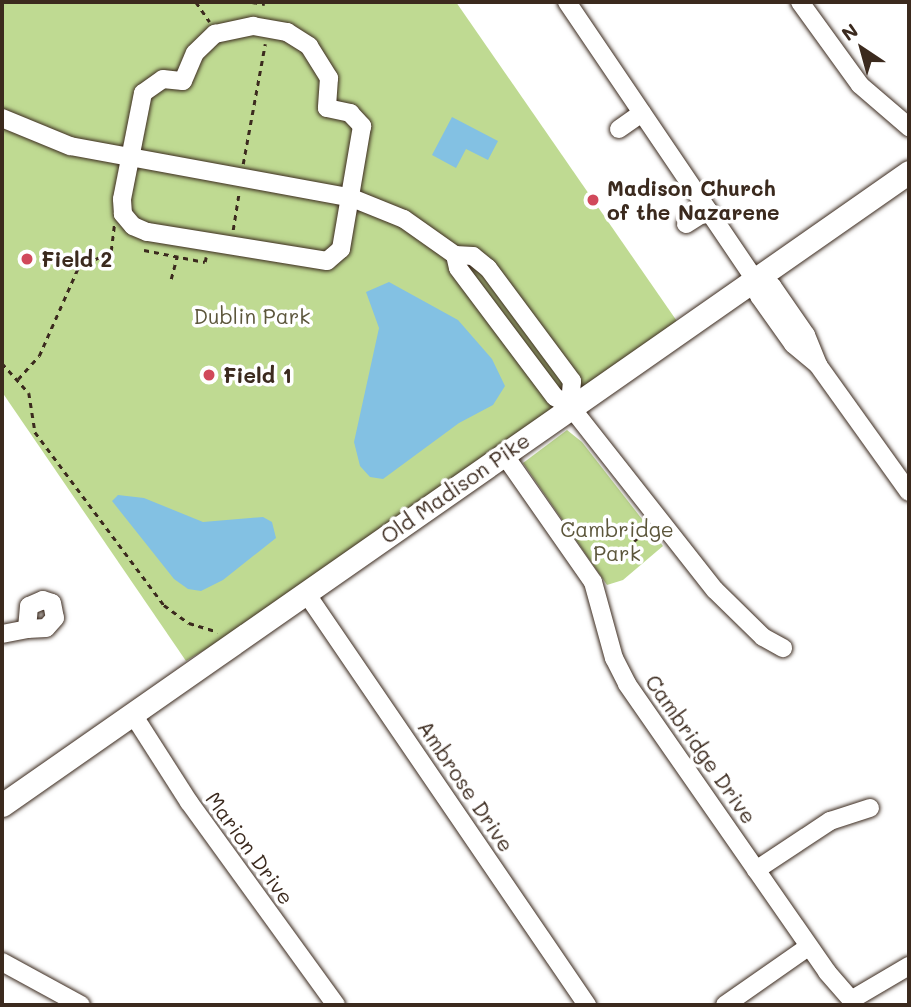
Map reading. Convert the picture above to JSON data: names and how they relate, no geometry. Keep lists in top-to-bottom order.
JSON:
{
  "streets": {
    "main road": ["Old Madison Pike"],
    "street": ["Cambridge Drive", "Ambrose Drive", "Marion Drive"]
  },
  "crossings": [
    ["Old Madison Pike", "Cambridge Drive"],
    ["Old Madison Pike", "Ambrose Drive"],
    ["Old Madison Pike", "Marion Drive"]
  ],
  "parks": ["Dublin Park", "Cambridge Park"],
  "places": ["Madison Church of the Nazarene", "Field 2", "Field 1"],
  "north": "top left"
}
